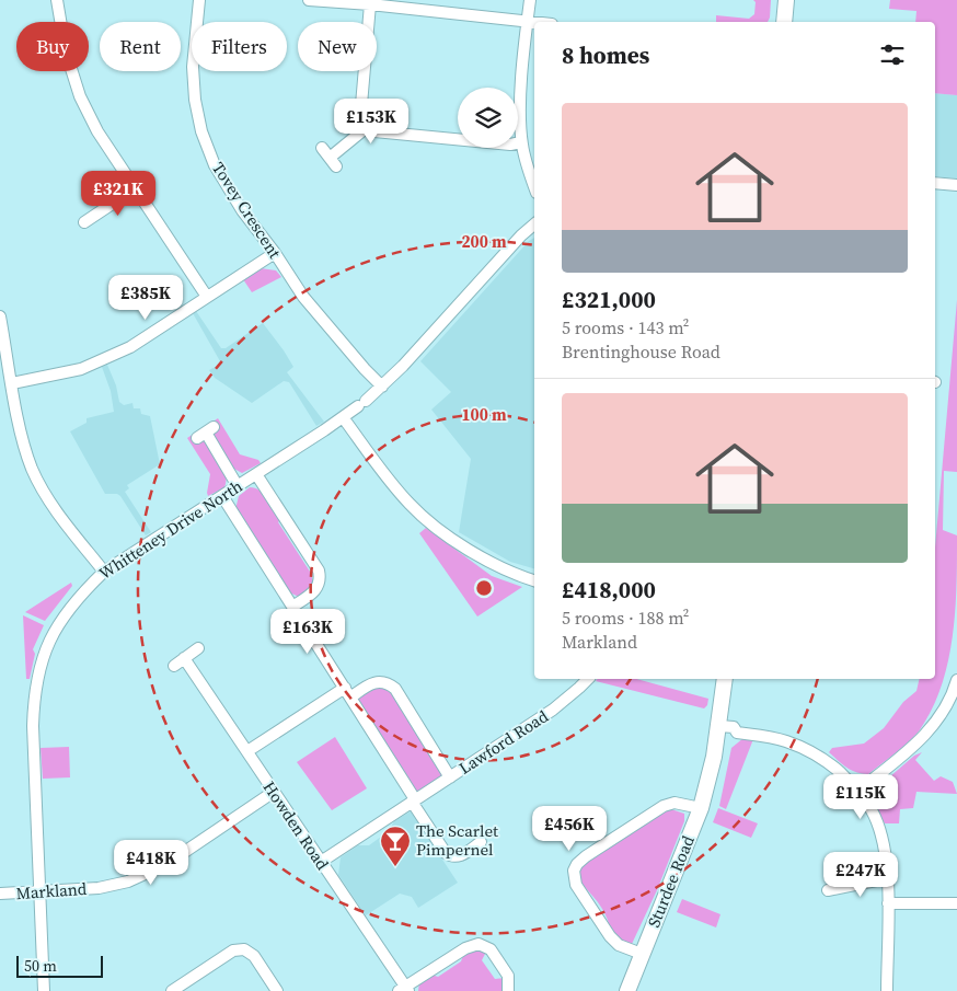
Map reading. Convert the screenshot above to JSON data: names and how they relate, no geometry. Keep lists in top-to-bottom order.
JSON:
{
  "streets": {
    "street": [
      "Tovey Crescent",
      "Whitteney Drive North",
      "Lawford Road",
      "Howden Road",
      "Sturdee Road",
      "Markland"
    ]
  },
  "crossings": [
    ["Tovey Crescent", "Whitteney Drive North"],
    ["Whitteney Drive North", "Markland"],
    ["Lawford Road", "Howden Road"],
    ["Howden Road", "Markland"]
  ],
  "places": {
    "bar": ["The Scarlet Pimpernel"]
  },
  "scale_bar": "50 m",
  "page": {
    "chip": [
      "Buy",
      "Rent",
      "Filters",
      "New"
    ],
    "heading": "8 homes",
    "list": [
      {
        "name": "£321,000",
        "note": "5 rooms · 143 m² · Brentinghouse Road"
      },
      {
        "name": "£418,000",
        "note": "5 rooms · 188 m² · Markland"
      }
    ],
    "price": [
      "£153K",
      "£321K",
      "£385K",
      "£163K",
      "£115K",
      "£456K",
      "£418K",
      "£247K"
    ],
    "scale": "50 m"
  },
  "rings": ["200 m", "100 m"]
}
